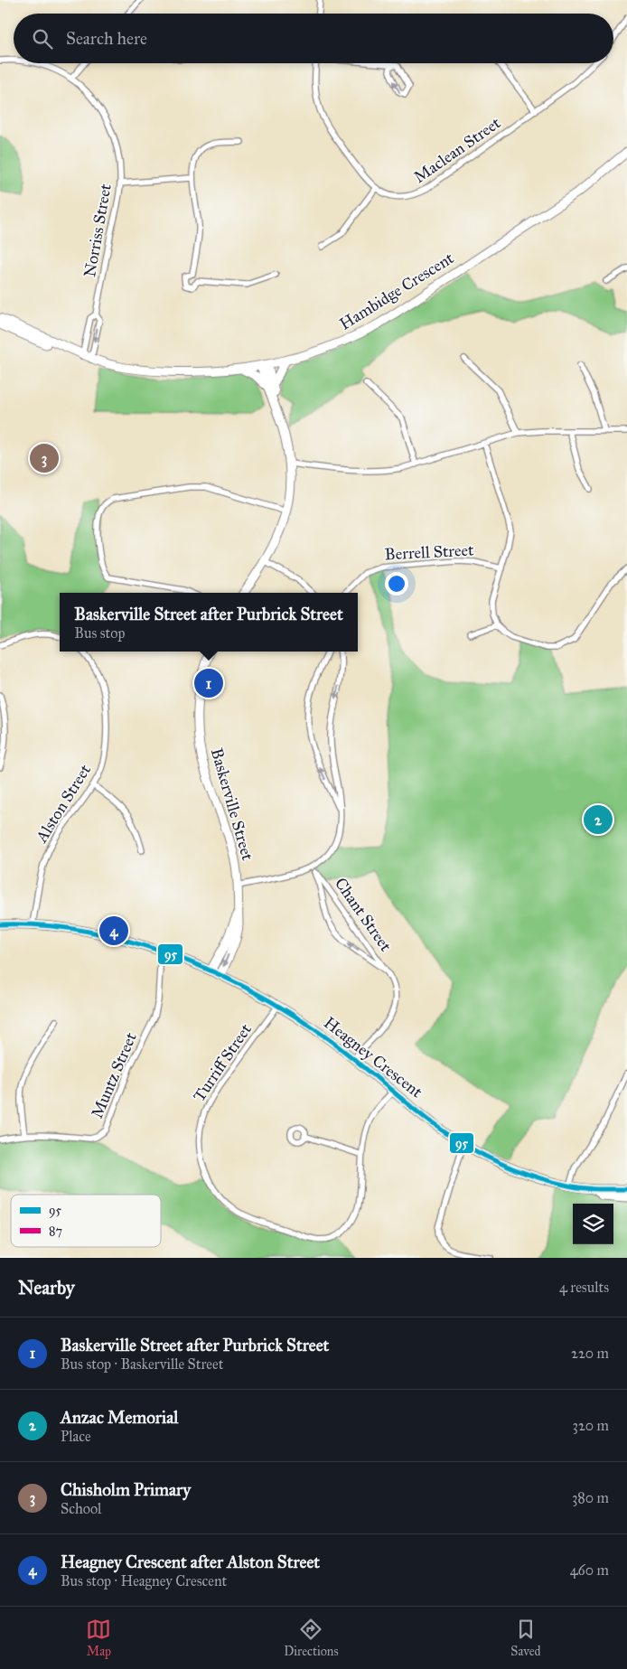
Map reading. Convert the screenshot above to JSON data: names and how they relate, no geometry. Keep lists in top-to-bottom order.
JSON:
{
  "streets": {
    "street": [
      "Maclean Street",
      "Norriss Street",
      "Hambidge Crescent",
      "Berrell Street",
      "Alston Street",
      "Baskerville Street",
      "Chant Street",
      "Heagney Crescent",
      "Turriff Street",
      "Muntz Street"
    ]
  },
  "crossings": [
    ["Norriss Street", "Hambidge Crescent"],
    ["Alston Street", "Heagney Crescent"],
    ["Baskerville Street", "Heagney Crescent"],
    ["Chant Street", "Heagney Crescent"],
    ["Heagney Crescent", "Turriff Street"],
    ["Heagney Crescent", "Muntz Street"]
  ],
  "lines": ["transit line 95"],
  "legend": ["95", "87"],
  "page": {
    "search": "Search here",
    "pins": [
      "3",
      "1",
      "2",
      "4"
    ],
    "popup": ["Baskerville Street after Purbrick Street", "Bus stop"],
    "heading": ["Nearby", "4 results"],
    "list": [
      {
        "mark": "1",
        "name": "Baskerville Street after Purbrick Street",
        "note": "Bus stop · Baskerville Street",
        "value": "220 m"
      },
      {
        "mark": "2",
        "name": "Anzac Memorial",
        "note": "Place",
        "value": "320 m"
      },
      {
        "mark": "3",
        "name": "Chisholm Primary",
        "note": "School",
        "value": "380 m"
      },
      {
        "mark": "4",
        "name": "Heagney Crescent after Alston Street",
        "note": "Bus stop · Heagney Crescent",
        "value": "460 m"
      }
    ],
    "nav": ["Map", "Directions", "Saved"]
  }
}
